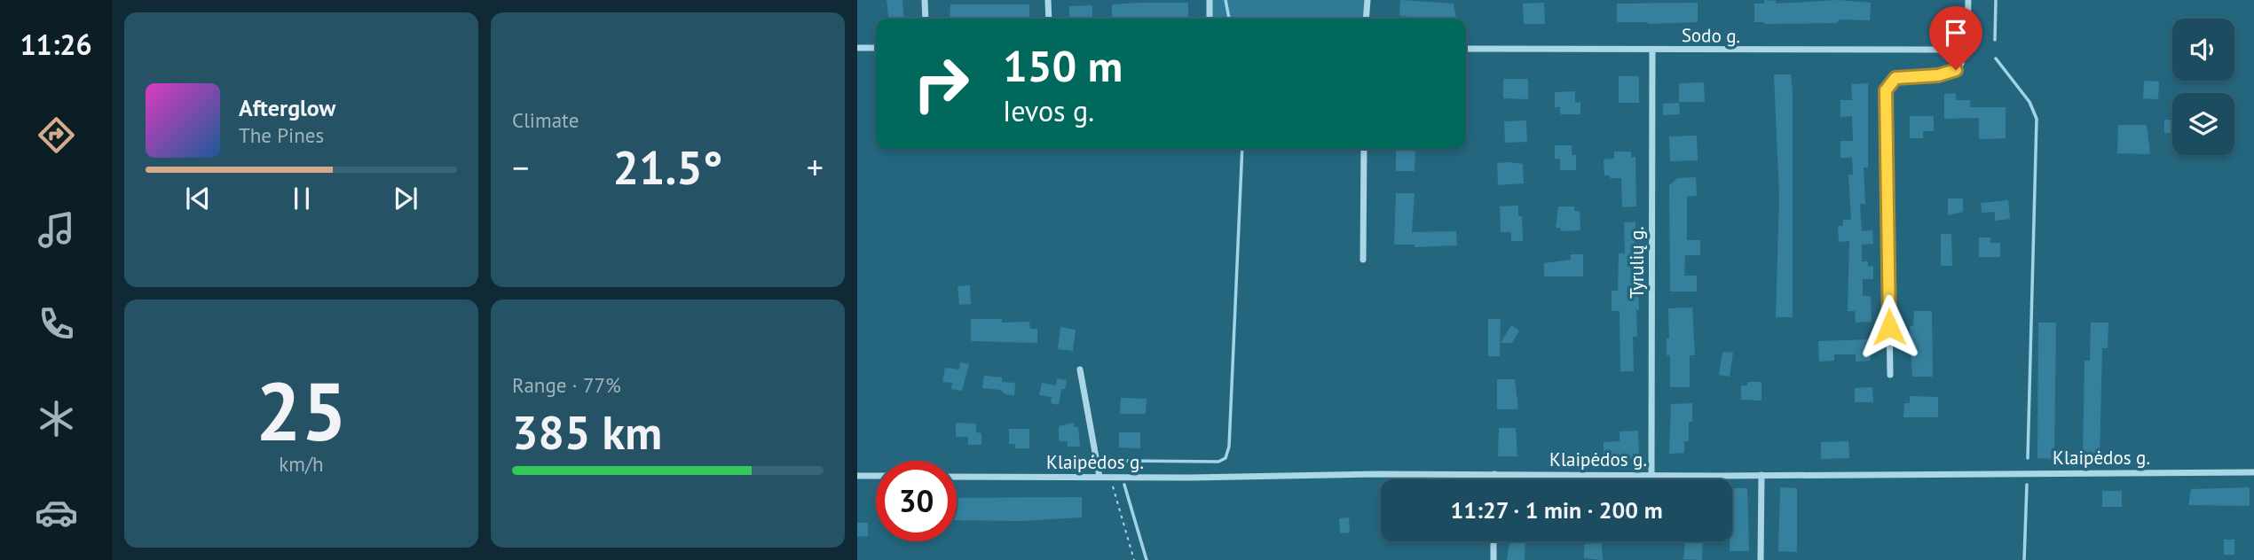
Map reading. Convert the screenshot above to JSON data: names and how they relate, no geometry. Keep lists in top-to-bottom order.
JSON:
{
  "streets": {
    "street": ["Sodo g.", "Tyrulių g.", "Klaipėdos g."]
  },
  "crossings": [
    ["Sodo g.", "Tyrulių g."],
    ["Tyrulių g.", "Klaipėdos g."]
  ],
  "page": {
    "tabs": "11:26",
    "tile": [
      "Climate",
      ["25", "km/h"],
      ["Range · 77%", "385 km"]
    ],
    "turn": ["150 m", "Ievos g."],
    "song": ["Afterglow", "The Pines"],
    "heat": ["−", "21.5°", "+"],
    "limit": "30",
    "trip": "11:27 · 1 min · 200 m"
  }
}
